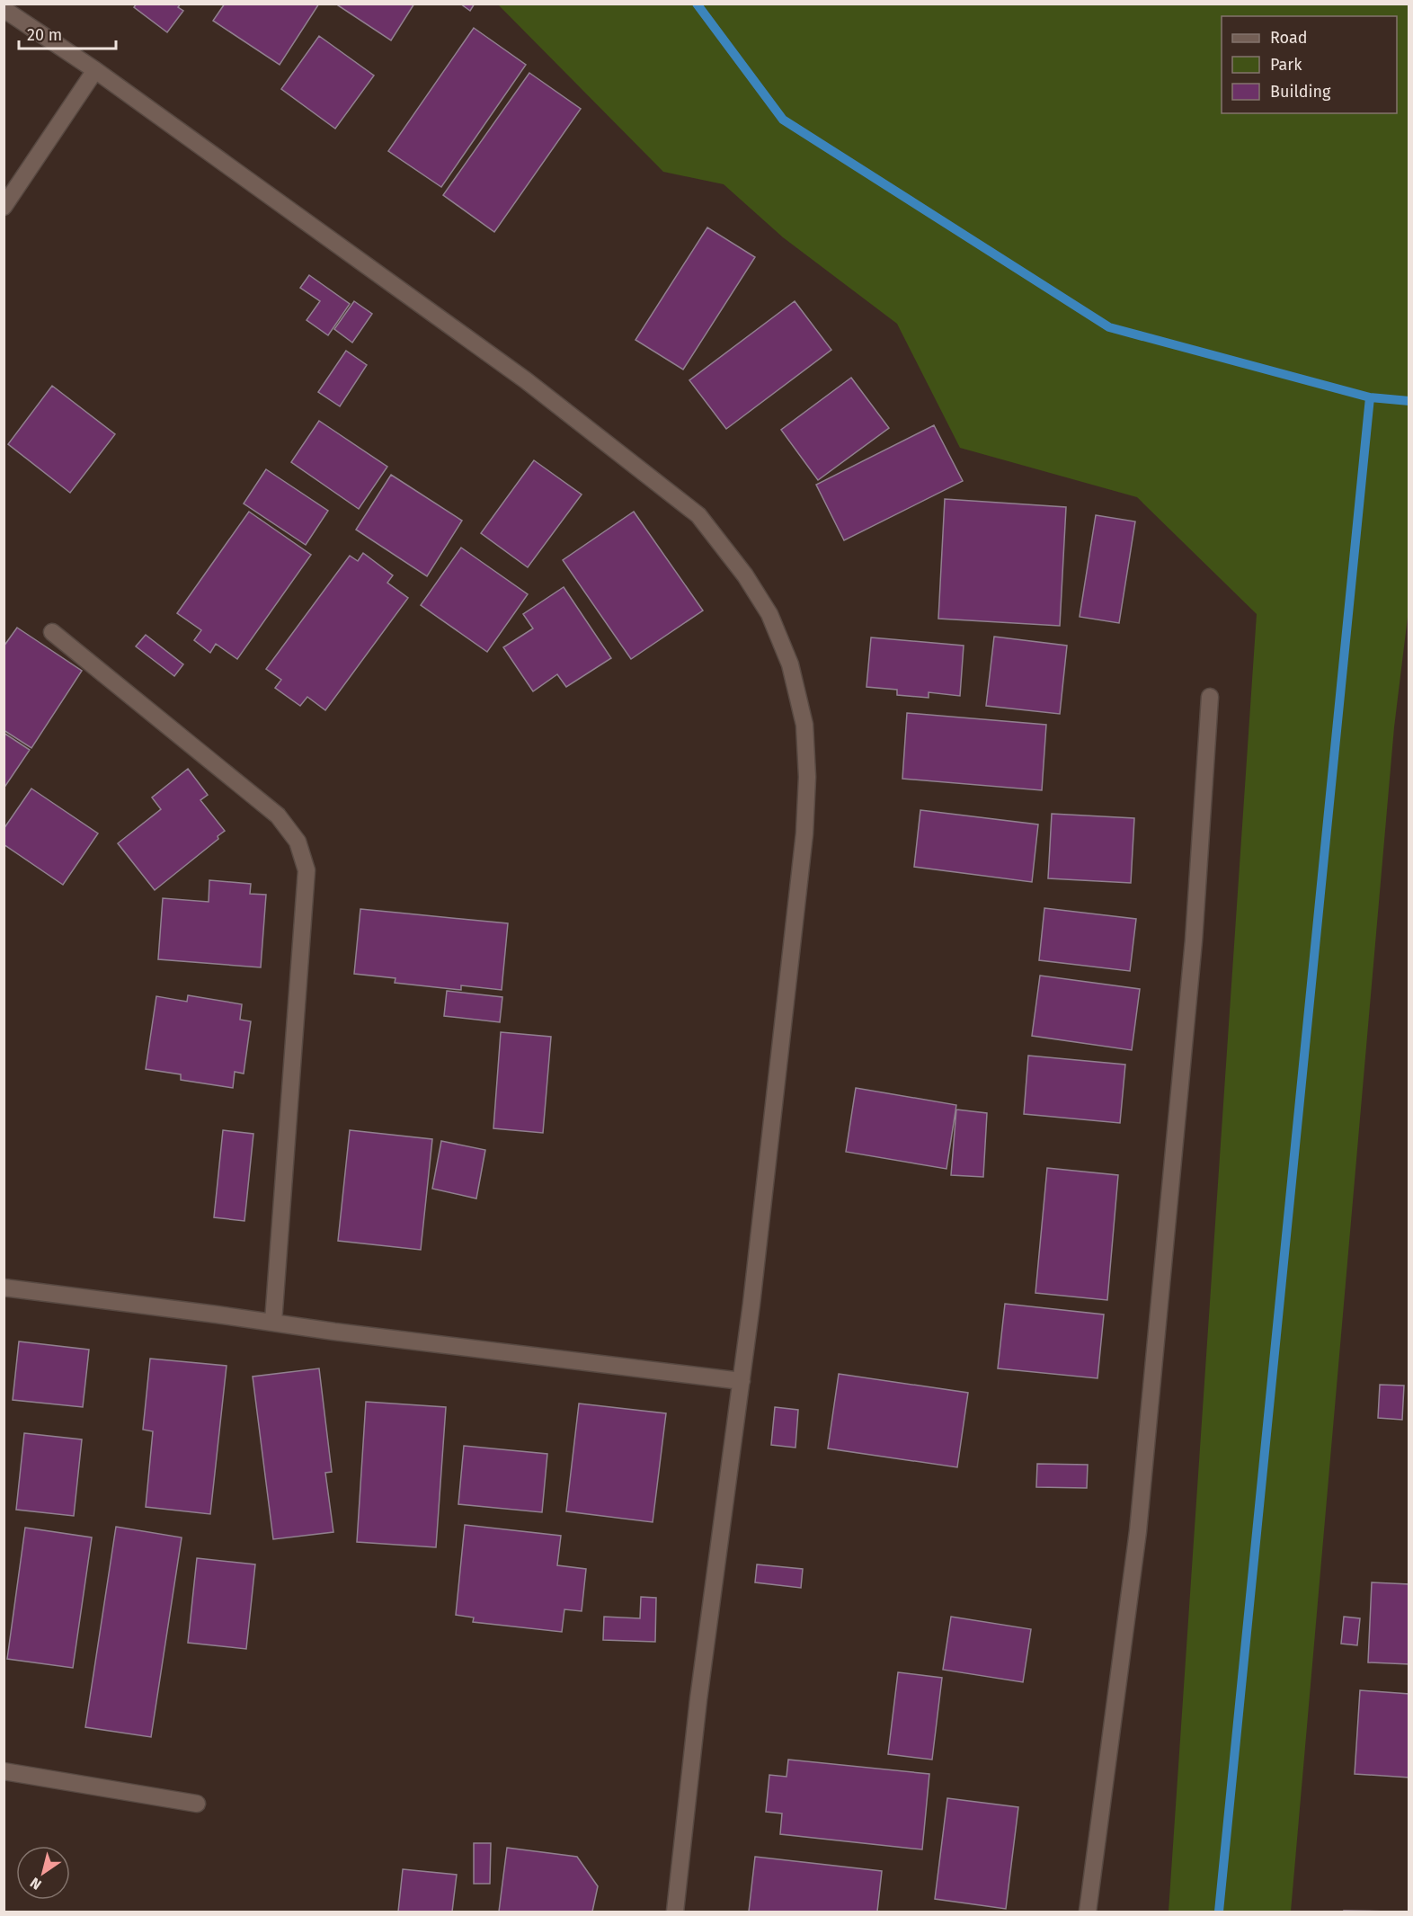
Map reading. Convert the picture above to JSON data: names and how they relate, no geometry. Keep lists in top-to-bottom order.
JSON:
{
  "legend": ["Road", "Park", "Building"],
  "scale_bar": "20 m",
  "north": "bottom left"
}
